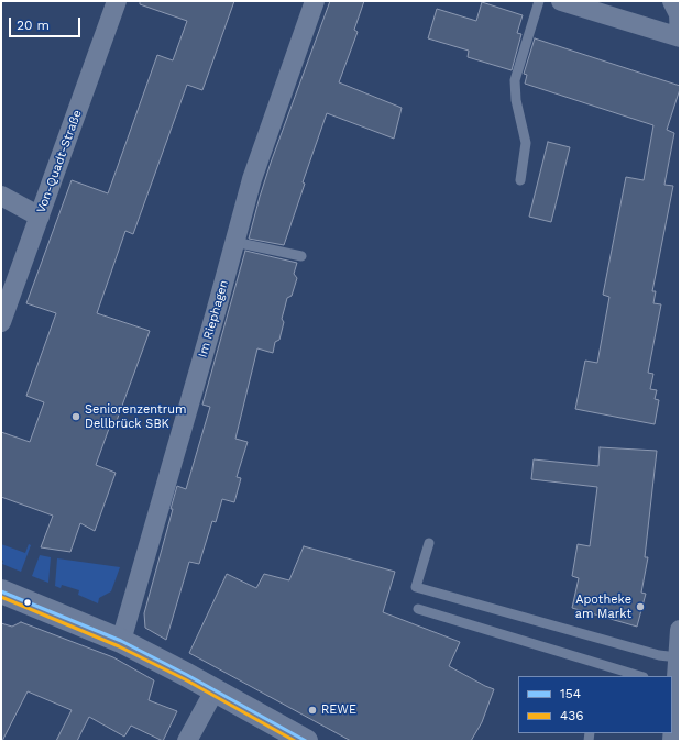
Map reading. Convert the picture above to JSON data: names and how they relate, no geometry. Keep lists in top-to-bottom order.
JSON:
{
  "streets": {
    "street": ["Von-Quadt-Straße", "Im Riephagen"]
  },
  "places": ["Seniorenzentrum Dellbrück SBK", "Apotheke am Markt", "REWE"],
  "lines": ["transit line 154", "transit line 436"],
  "legend": ["154", "436"],
  "scale_bar": "20 m"
}
